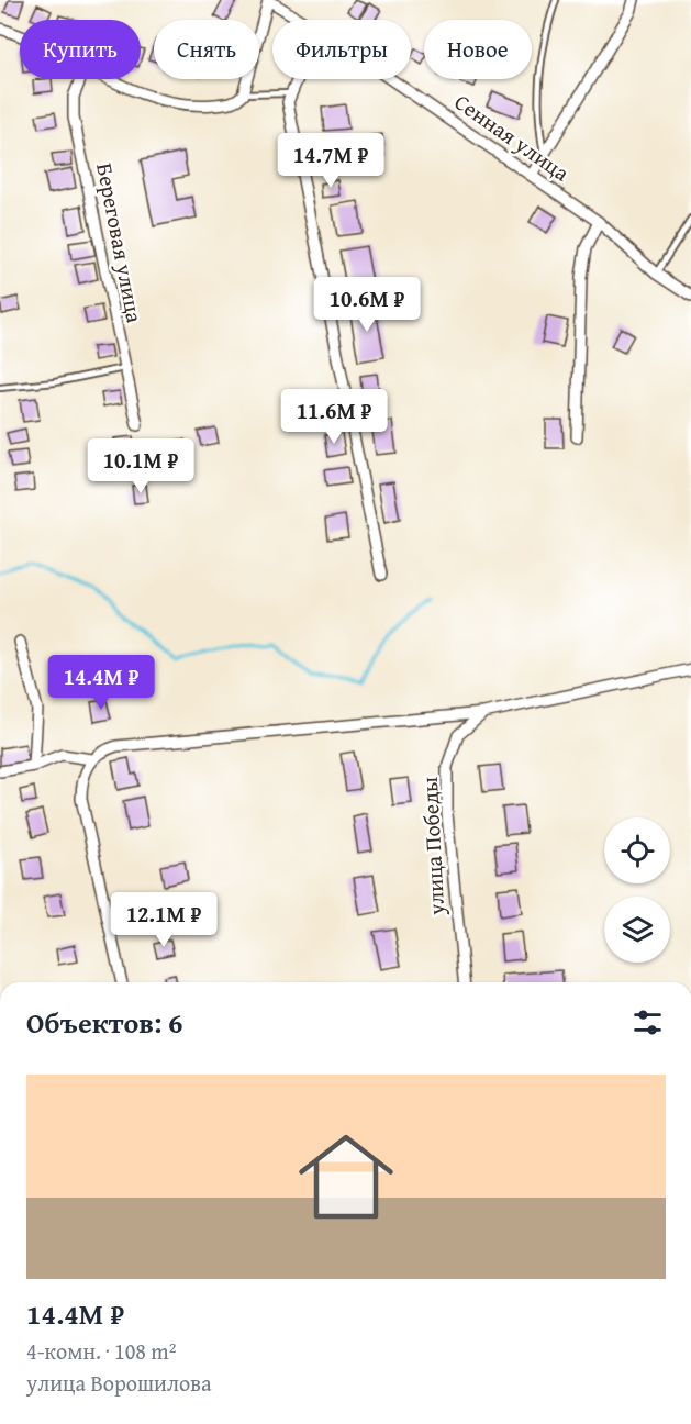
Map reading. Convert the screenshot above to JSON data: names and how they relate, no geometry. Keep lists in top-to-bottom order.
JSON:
{
  "streets": {
    "street": ["Сенная улица", "Береговая улица", "улица Победы"]
  },
  "page": {
    "chip": [
      "Купить",
      "Снять",
      "Фильтры",
      "Новое"
    ],
    "price": [
      "14.7M ₽",
      "10.6M ₽",
      "11.6M ₽",
      "10.1M ₽",
      "14.4M ₽",
      "12.1M ₽"
    ],
    "heading": "Объектов: 6",
    "list": [
      {
        "name": "14.4M ₽",
        "note": "4-комн. · 108 m² · улица Ворошилова"
      }
    ]
  }
}
